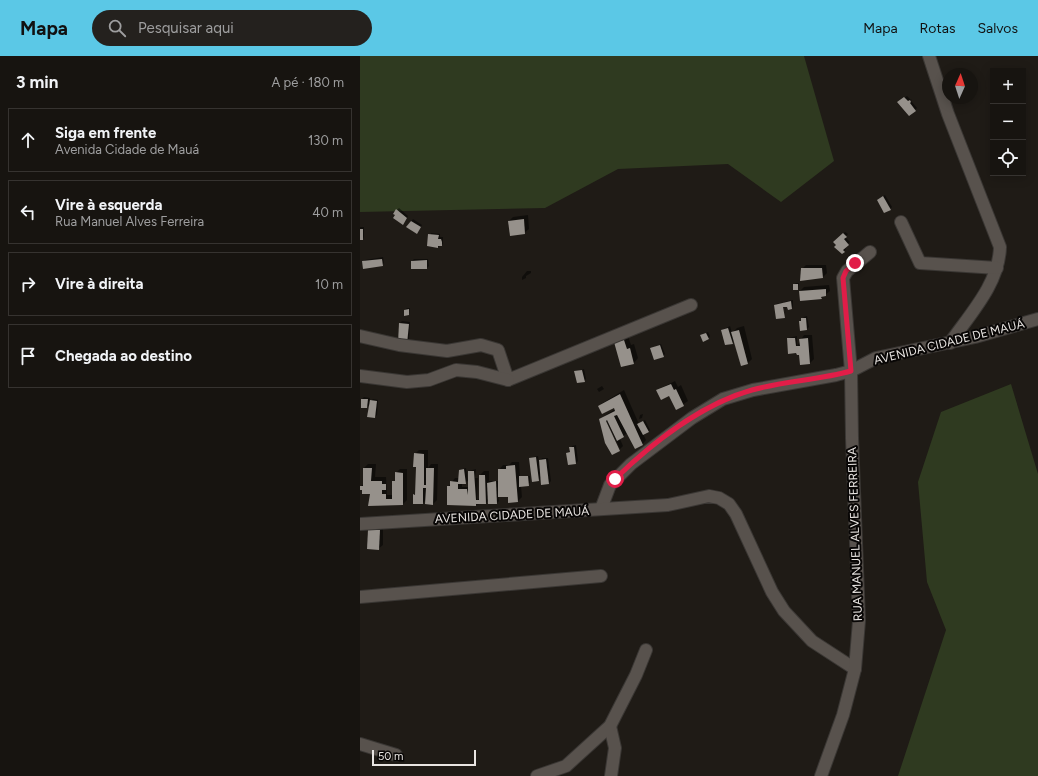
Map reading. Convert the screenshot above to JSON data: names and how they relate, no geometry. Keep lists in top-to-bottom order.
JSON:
{
  "streets": {
    "street": ["AVENIDA CIDADE DE MAUÁ", "RUA MANUEL ALVES FERREIRA"]
  },
  "crossings": [
    ["AVENIDA CIDADE DE MAUÁ", "RUA MANUEL ALVES FERREIRA"]
  ],
  "scale_bar": "50 m",
  "north": "top",
  "page": {
    "header": "Mapa",
    "search": "Pesquisar aqui",
    "nav": ["Mapa", "Rotas", "Salvos"],
    "heading": ["3 min", "A pé · 180 m"],
    "map_buttons": ["+", "−"],
    "list": [
      ["Siga em frente", "Avenida Cidade de Mauá", "130 m"],
      ["Vire à esquerda", "Rua Manuel Alves Ferreira", "40 m"],
      ["Vire à direita", "10 m"],
      "Chegada ao destino"
    ],
    "scale": "50 m"
  }
}
